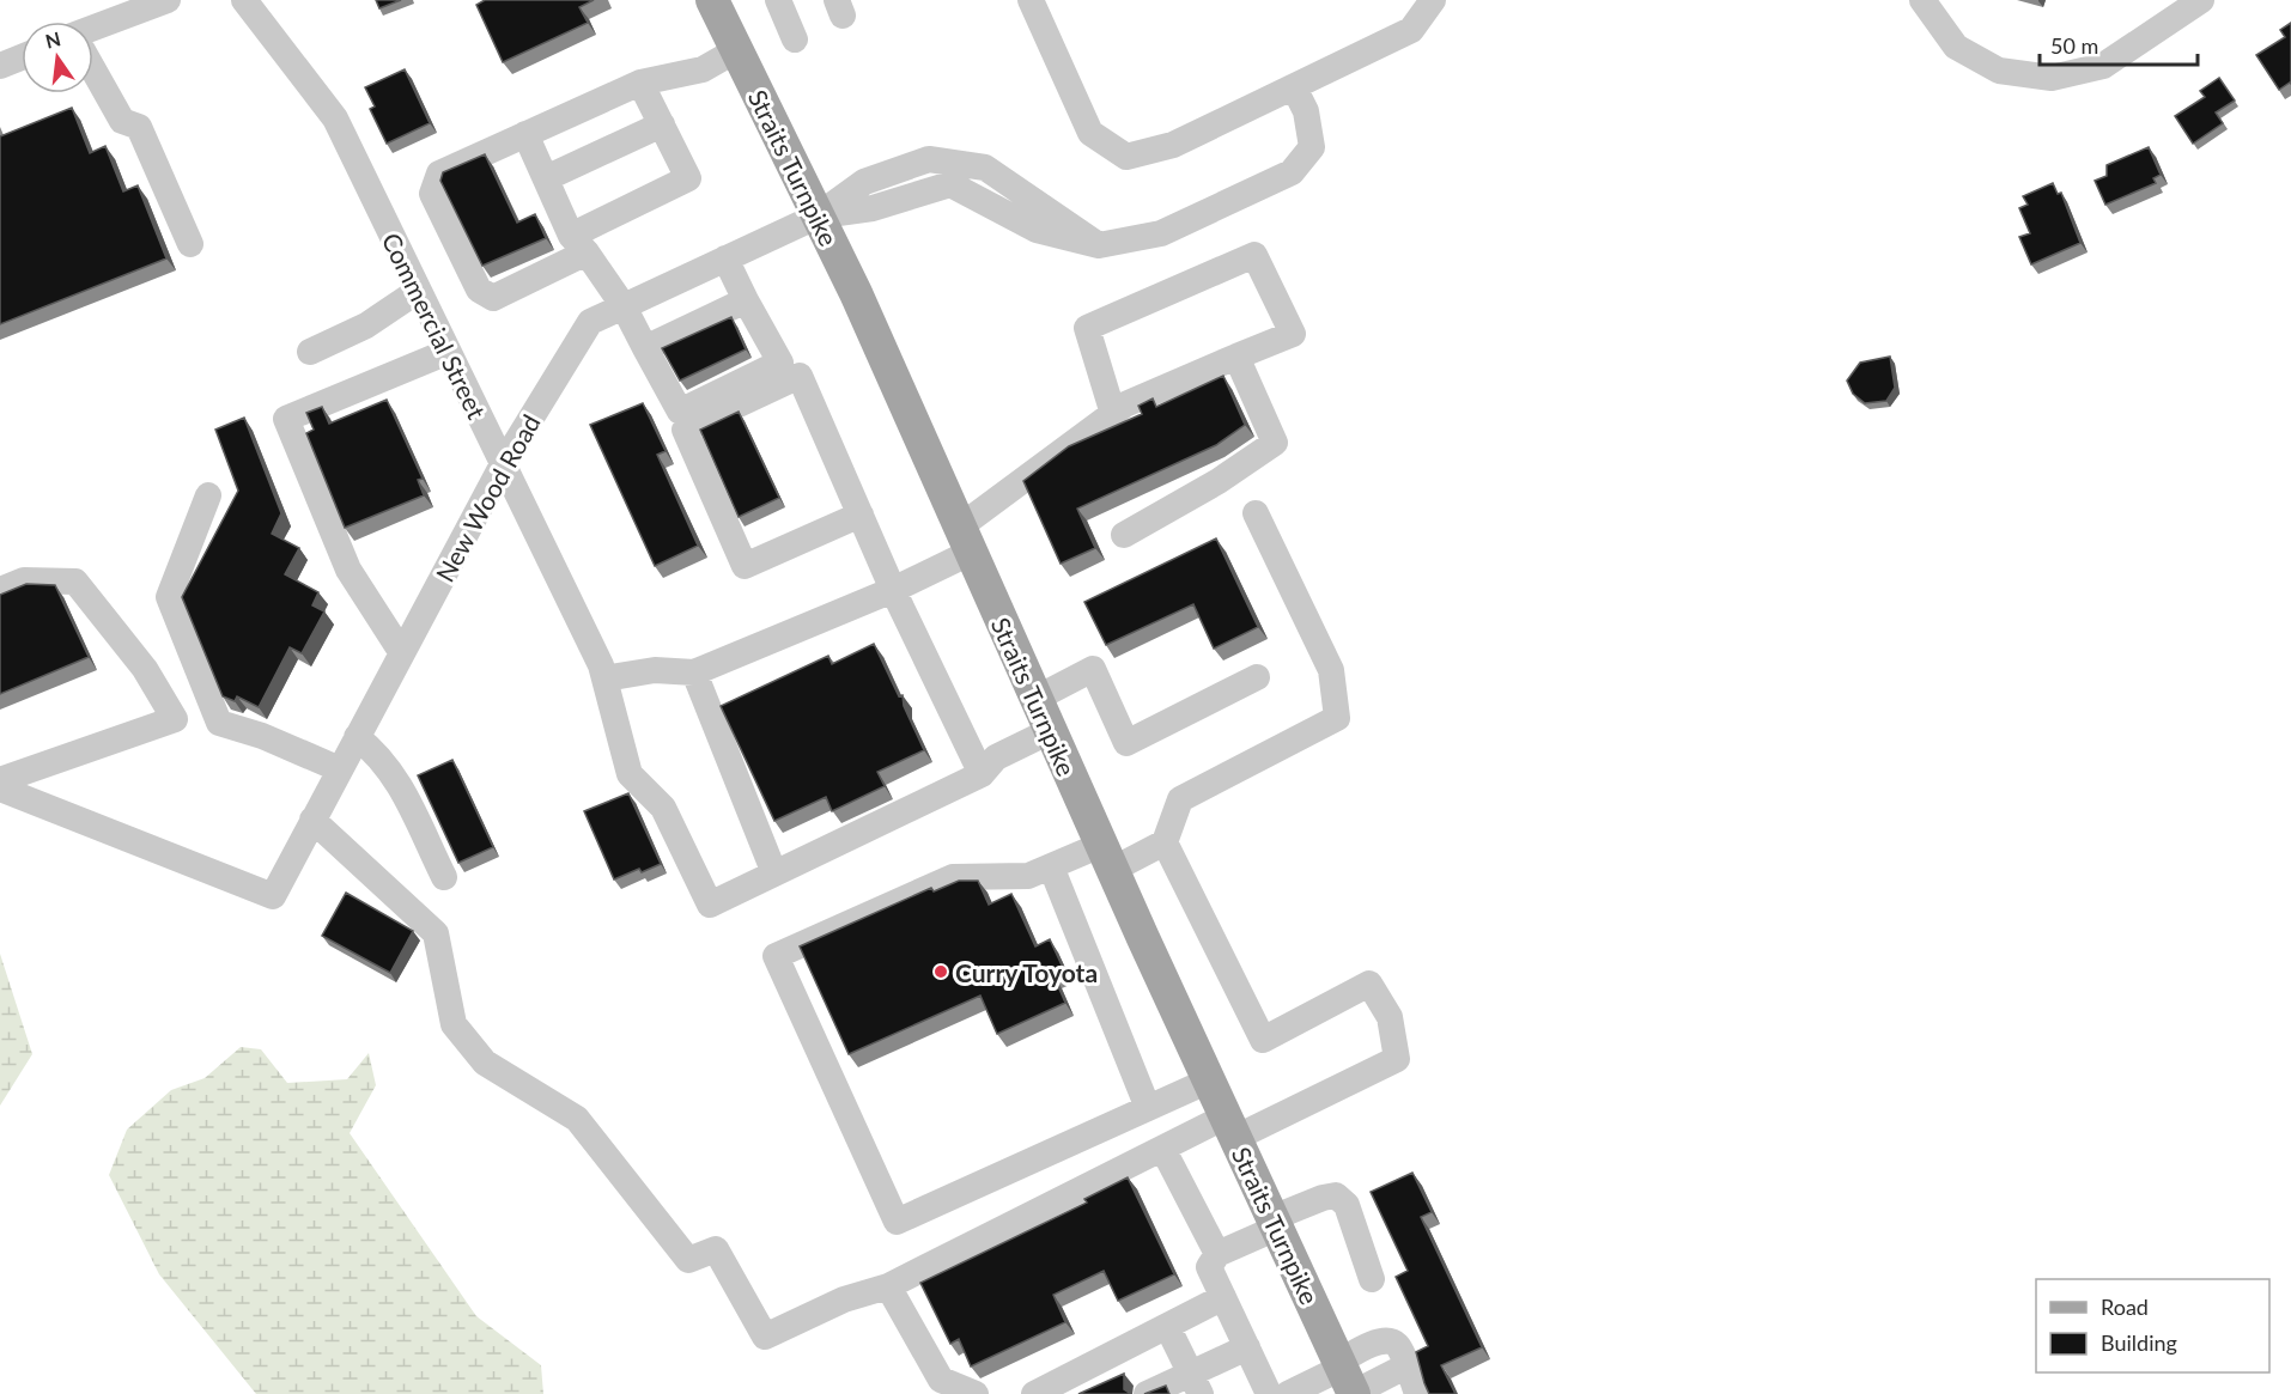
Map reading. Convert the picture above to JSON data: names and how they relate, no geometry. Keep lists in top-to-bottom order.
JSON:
{
  "streets": {
    "main road": ["Straits Turnpike"],
    "street": ["Commercial Street", "New Wood Road"]
  },
  "crossings": [
    ["Straits Turnpike", "New Wood Road"],
    ["Commercial Street", "New Wood Road"]
  ],
  "places": ["Curry Toyota"],
  "legend": ["Road", "Building"],
  "scale_bar": "50 m",
  "north": "top"
}
